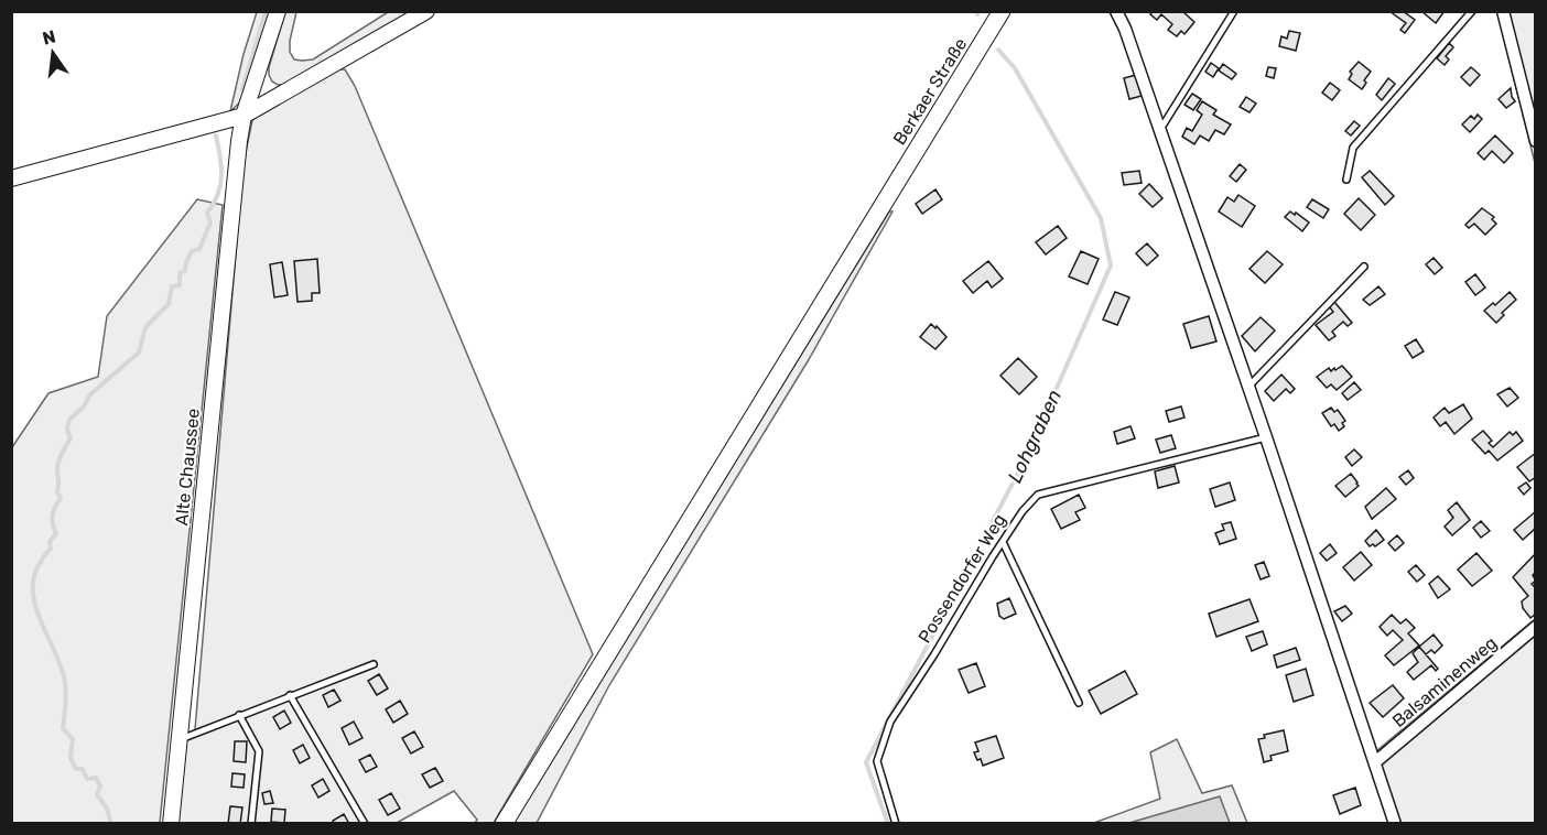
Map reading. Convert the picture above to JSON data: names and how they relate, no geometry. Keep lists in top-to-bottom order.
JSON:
{
  "streets": {
    "main road": ["Berkaer Straße"],
    "street": ["Alte Chaussee", "Balsaminenweg"],
    "lane": ["Possendorfer Weg"]
  },
  "water": ["Lohgraben"],
  "north": "top"
}
